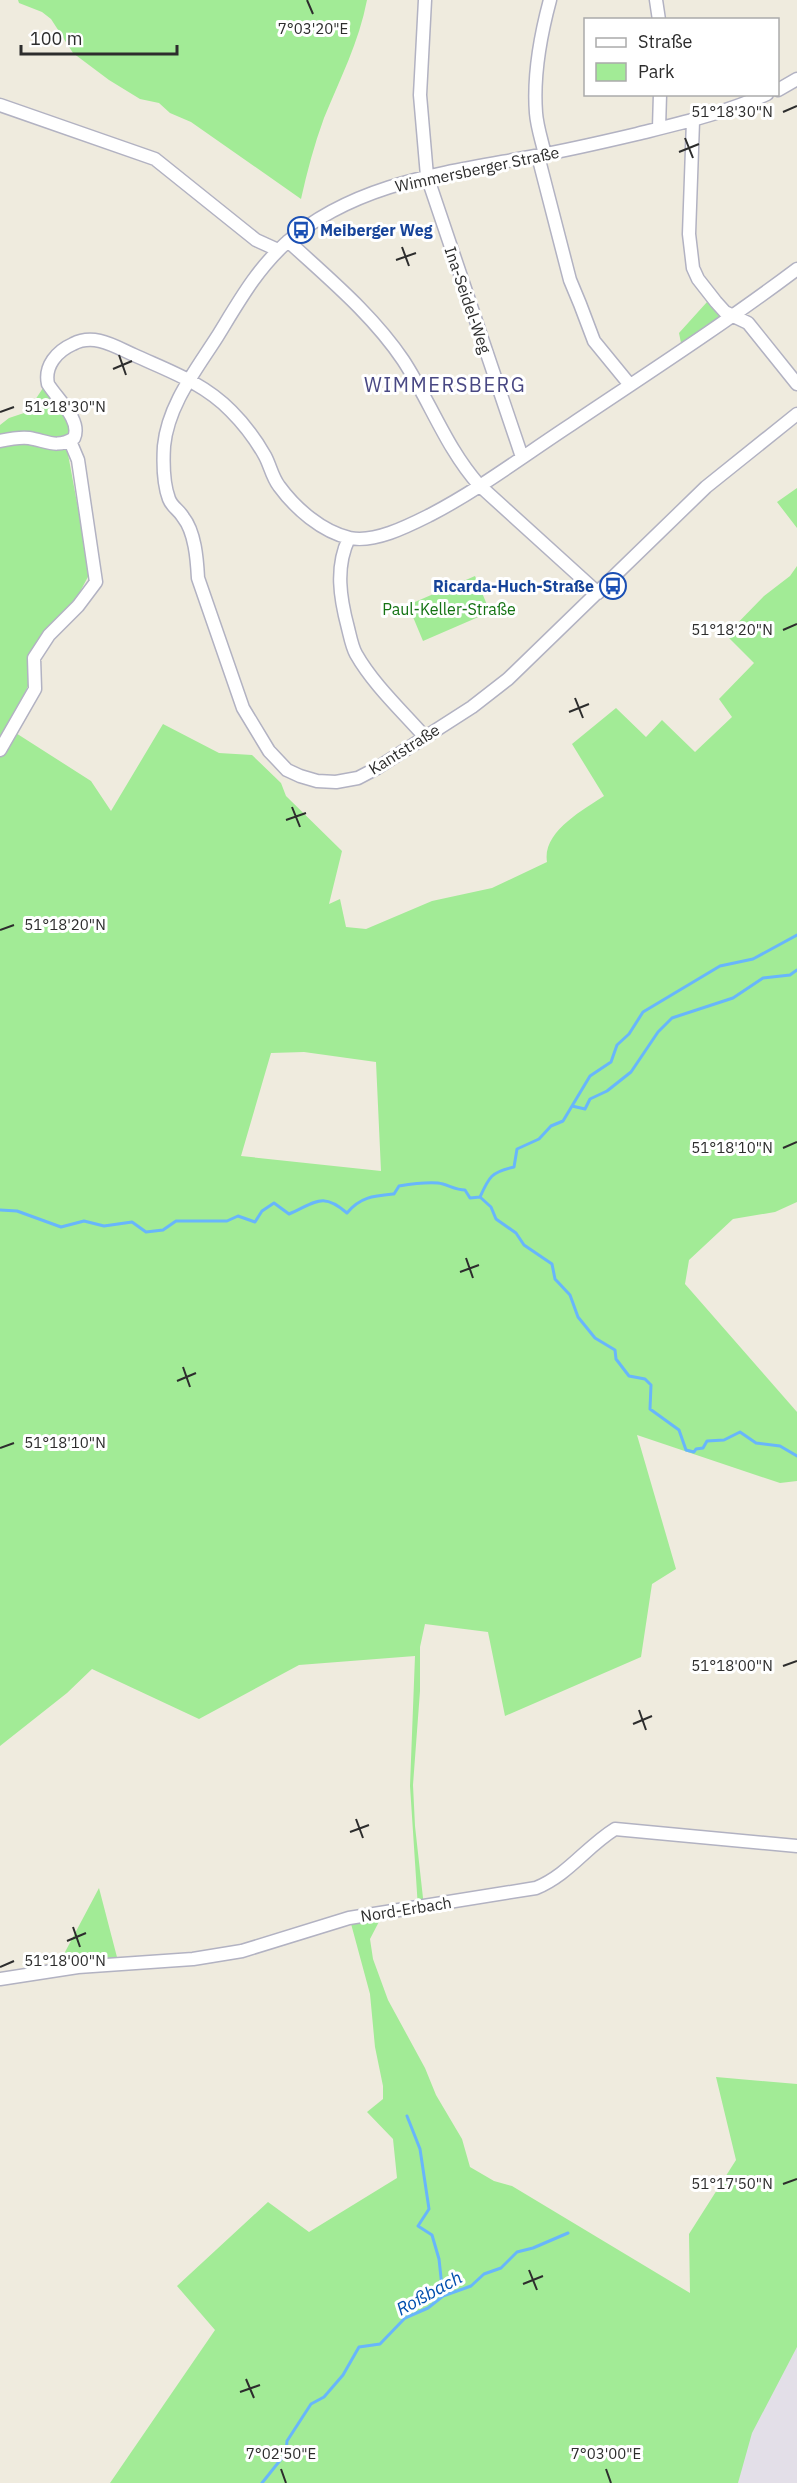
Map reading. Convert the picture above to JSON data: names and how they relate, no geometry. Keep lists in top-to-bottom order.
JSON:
{
  "streets": {
    "street": [
      "Wimmersberger Straße",
      "Ina-Seidel-Weg",
      "Kantstraße",
      "Nord-Erbach"
    ]
  },
  "crossings": [
    ["Wimmersberger Straße", "Ina-Seidel-Weg"],
    ["Wimmersberger Straße", "Kantstraße"]
  ],
  "districts": ["WIMMERSBERG"],
  "water": ["Roßbach"],
  "parks": ["Paul-Keller-Straße"],
  "places": {
    "bus stop": ["Meiberger Weg", "Ricarda-Huch-Straße"]
  },
  "legend": ["Straße", "Park"],
  "scale_bar": "100 m",
  "coordinates": [
    "7°03'20\"E",
    "51°18'30\"N",
    "51°18'20\"N",
    "51°18'10\"N",
    "51°18'00\"N",
    "51°17'50\"N",
    "7°02'50\"E",
    "7°03'00\"E"
  ]
}
